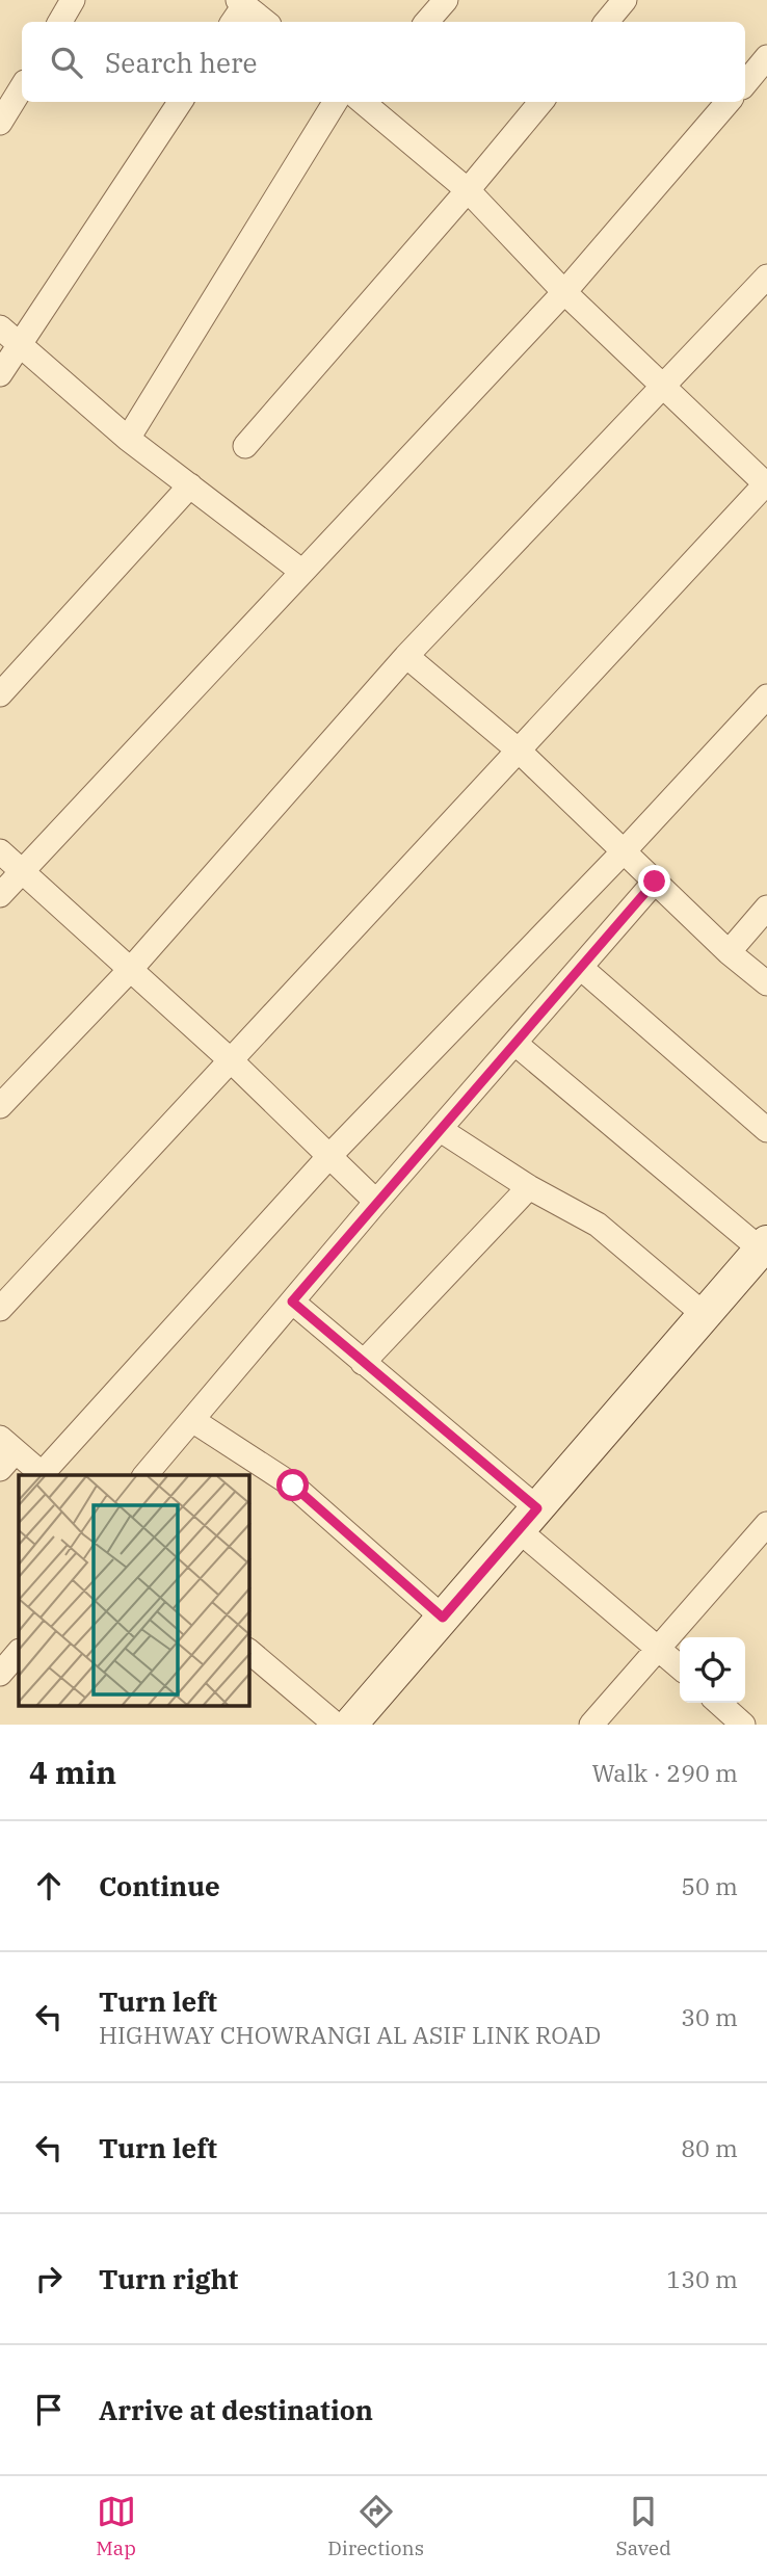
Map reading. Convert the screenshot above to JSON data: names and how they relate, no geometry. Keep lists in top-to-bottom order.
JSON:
{
  "page": {
    "search": "Search here",
    "heading": ["4 min", "Walk · 290 m"],
    "list": [
      ["Continue", "50 m"],
      ["Turn left", "HIGHWAY CHOWRANGI AL ASIF LINK ROAD", "30 m"],
      ["Turn left", "80 m"],
      ["Turn right", "130 m"],
      "Arrive at destination"
    ],
    "nav": ["Map", "Directions", "Saved"]
  }
}
